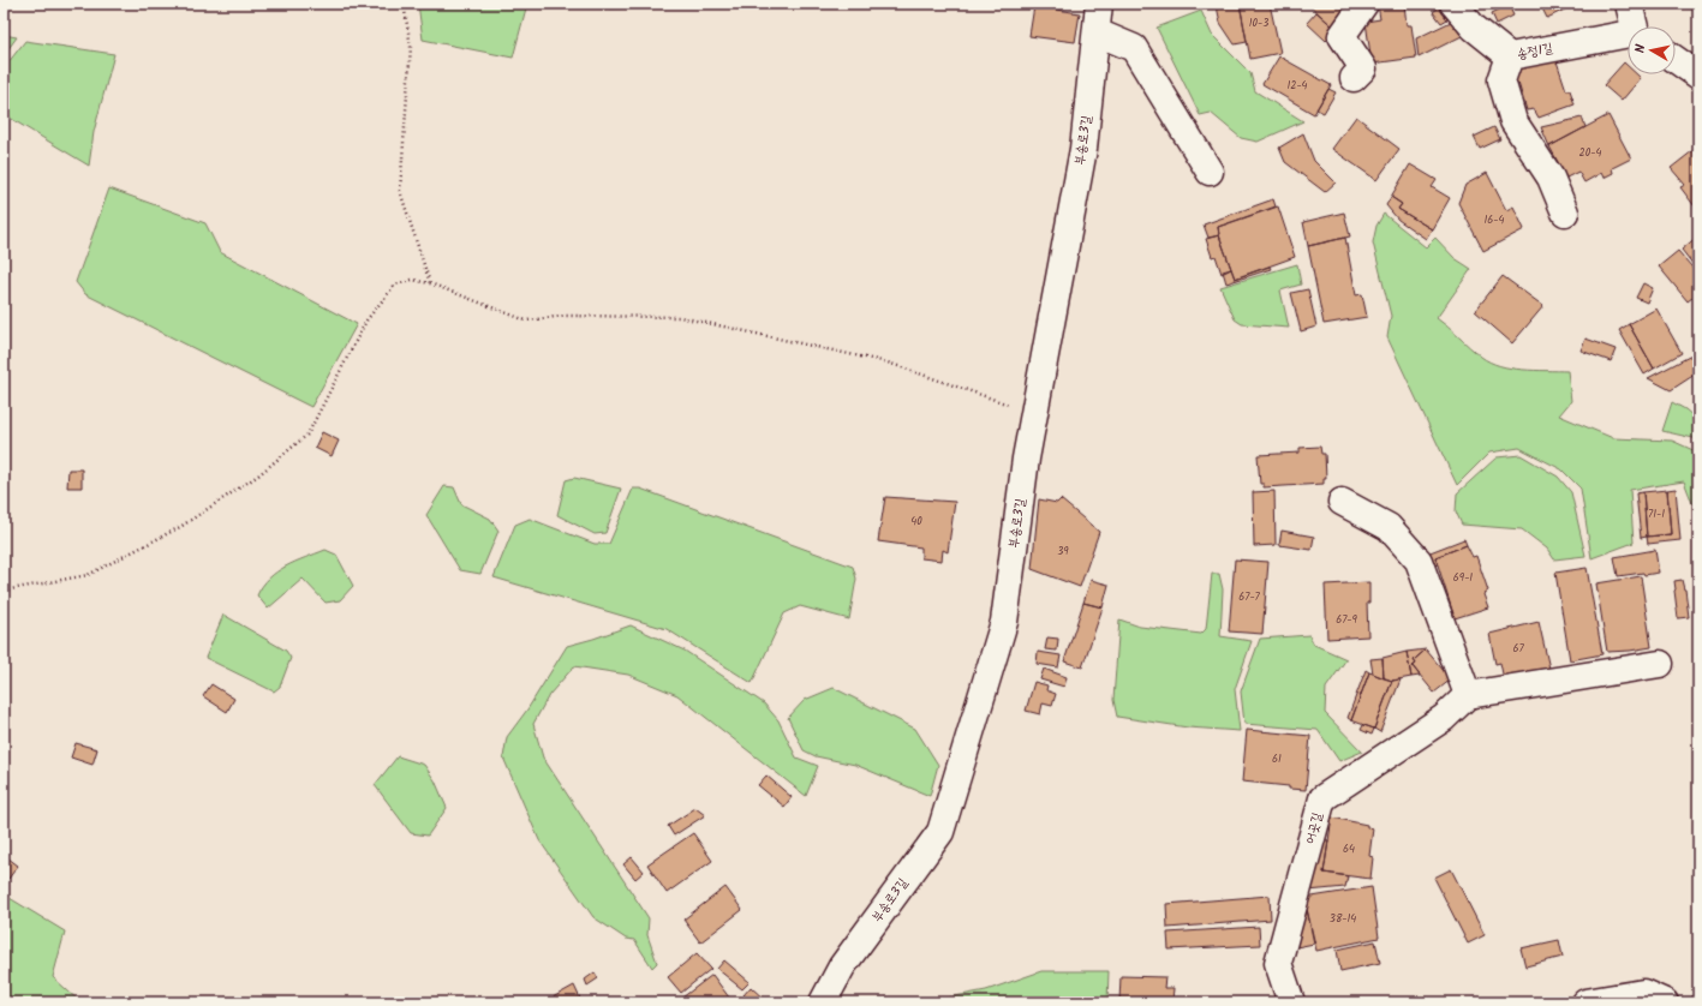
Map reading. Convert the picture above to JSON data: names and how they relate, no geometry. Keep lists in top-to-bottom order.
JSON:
{
  "streets": {
    "street": ["송정1길", "부송로3길", "어곳길"]
  },
  "house_numbers": [
    "10-3",
    "12-4",
    "20-4",
    "16-4",
    "71-1",
    "40",
    "39",
    "69-1",
    "67-7",
    "67-9",
    "67",
    "61",
    "64",
    "38-14"
  ],
  "north": "left"
}
